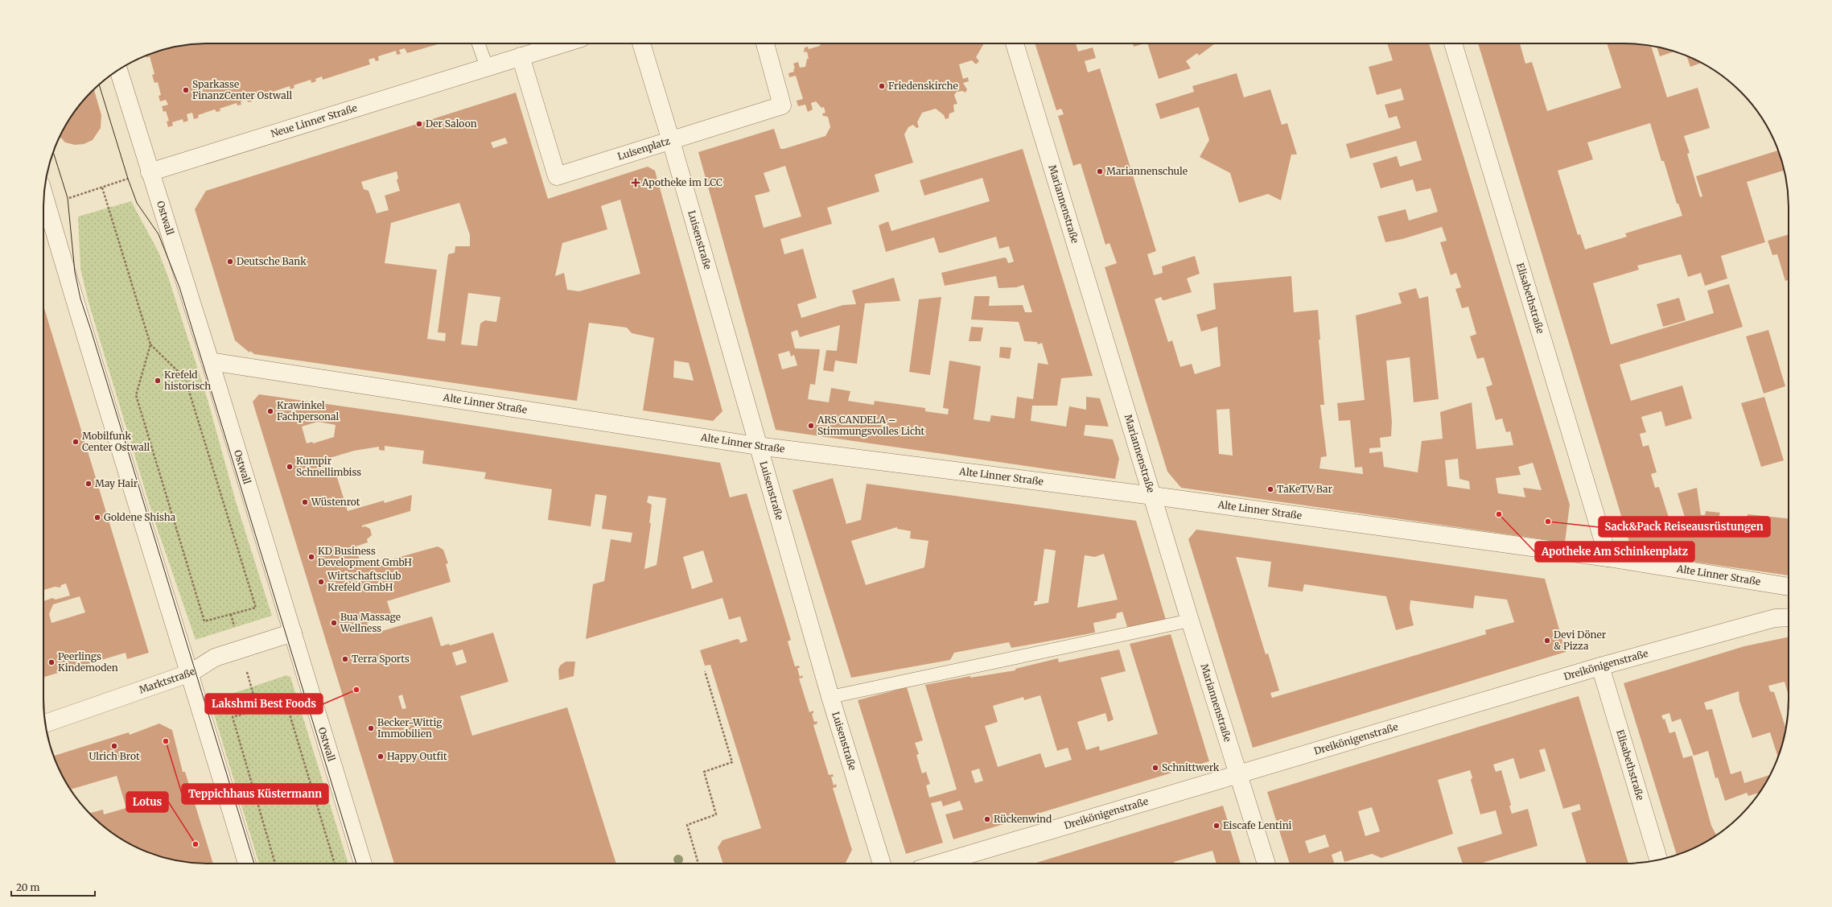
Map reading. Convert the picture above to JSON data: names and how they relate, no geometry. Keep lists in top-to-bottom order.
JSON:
{
  "streets": {
    "street": [
      "Neue Linner Straße",
      "Luisenplatz",
      "Mariannenstraße",
      "Ostwall",
      "Luisenstraße",
      "Elisabethstraße",
      "Alte Linner Straße",
      "Dreikönigenstraße",
      "Marktstraße"
    ]
  },
  "crossings": [
    ["Neue Linner Straße", "Luisenplatz"],
    ["Neue Linner Straße", "Ostwall"],
    ["Luisenplatz", "Luisenstraße"],
    ["Mariannenstraße", "Alte Linner Straße"],
    ["Mariannenstraße", "Dreikönigenstraße"],
    ["Ostwall", "Alte Linner Straße"],
    ["Ostwall", "Marktstraße"],
    ["Luisenstraße", "Alte Linner Straße"],
    ["Elisabethstraße", "Alte Linner Straße"],
    ["Elisabethstraße", "Dreikönigenstraße"]
  ],
  "places": {
    "other": [
      "Friedenskirche",
      "Sparkasse FinanzCenter Ostwall",
      "Der Saloon",
      "Mariannenschule",
      "Deutsche Bank",
      "Krefeld historisch",
      "Krawinkel Fachpersonal",
      "ARS CANDELA – Stimmungsvolles Licht",
      "Mobilfunk Center Ostwall",
      "Kumpir Schnellimbiss",
      "May Hair",
      "TaKeTV Bar",
      "Wüstenrot",
      "Apotheke Am Schinkenplatz",
      "Goldene Shisha",
      "Sack&Pack Reiseausrüstungen",
      "KD Business Development GmbH",
      "Wirtschaftsclub Krefeld GmbH",
      "Bua Massage Wellness",
      "Devi Döner & Pizza",
      "Terra Sports",
      "Peerlings Kindemoden",
      "Lakshmi Best Foods",
      "Becker-Wittig Immobilien",
      "Teppichhaus Küstermann",
      "Ulrich Brot",
      "Happy Outfit",
      "Schnittwerk",
      "Rückenwind",
      "Eiscafe Lentini",
      "Lotus"
    ],
    "health": ["Apotheke im LCC"]
  },
  "scale_bar": "20 m"
}
